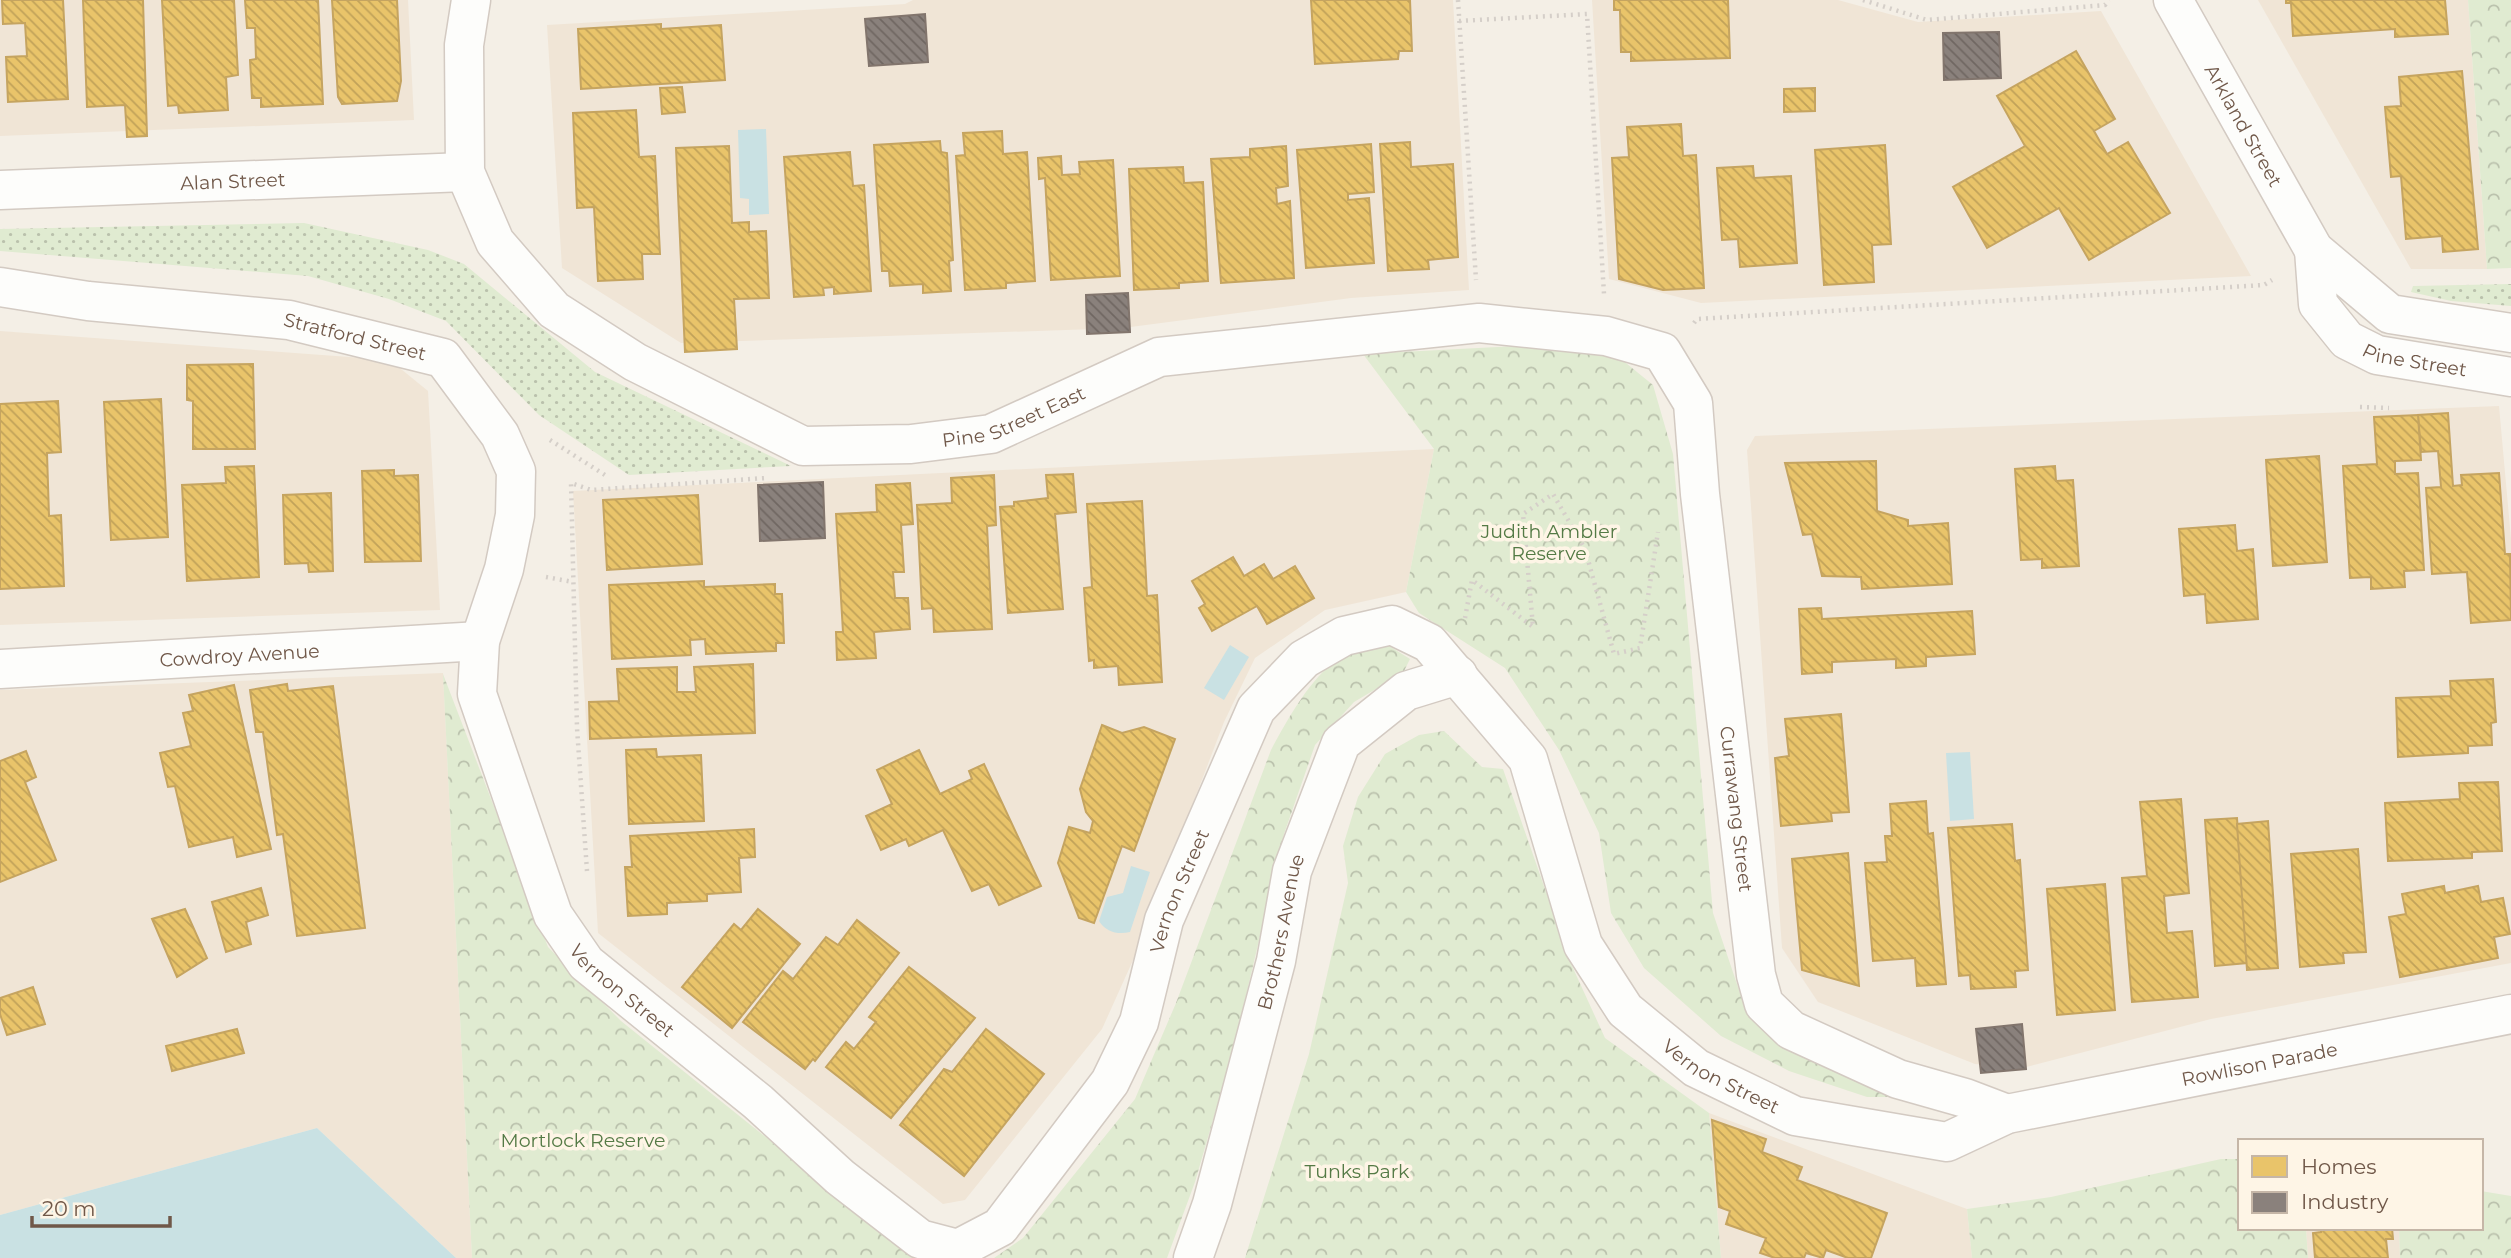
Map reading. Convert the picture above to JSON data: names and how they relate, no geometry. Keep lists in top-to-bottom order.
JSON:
{
  "streets": {
    "street": [
      "Arkland Street",
      "Alan Street",
      "Stratford Street",
      "Pine Street",
      "Pine Street East",
      "Cowdroy Avenue",
      "Currawang Street",
      "Vernon Street",
      "Brothers Avenue",
      "Rowlison Parade"
    ]
  },
  "crossings": [
    ["Arkland Street", "Pine Street"],
    ["Alan Street", "Pine Street East"],
    ["Stratford Street", "Cowdroy Avenue"],
    ["Stratford Street", "Vernon Street"],
    ["Pine Street East", "Currawang Street"],
    ["Cowdroy Avenue", "Vernon Street"],
    ["Currawang Street", "Vernon Street"],
    ["Currawang Street", "Rowlison Parade"],
    ["Vernon Street", "Brothers Avenue"],
    ["Vernon Street", "Rowlison Parade"]
  ],
  "parks": ["Judith Ambler Reserve", "Mortlock Reserve", "Tunks Park"],
  "legend": ["Homes", "Industry"],
  "scale_bar": "20 m"
}
